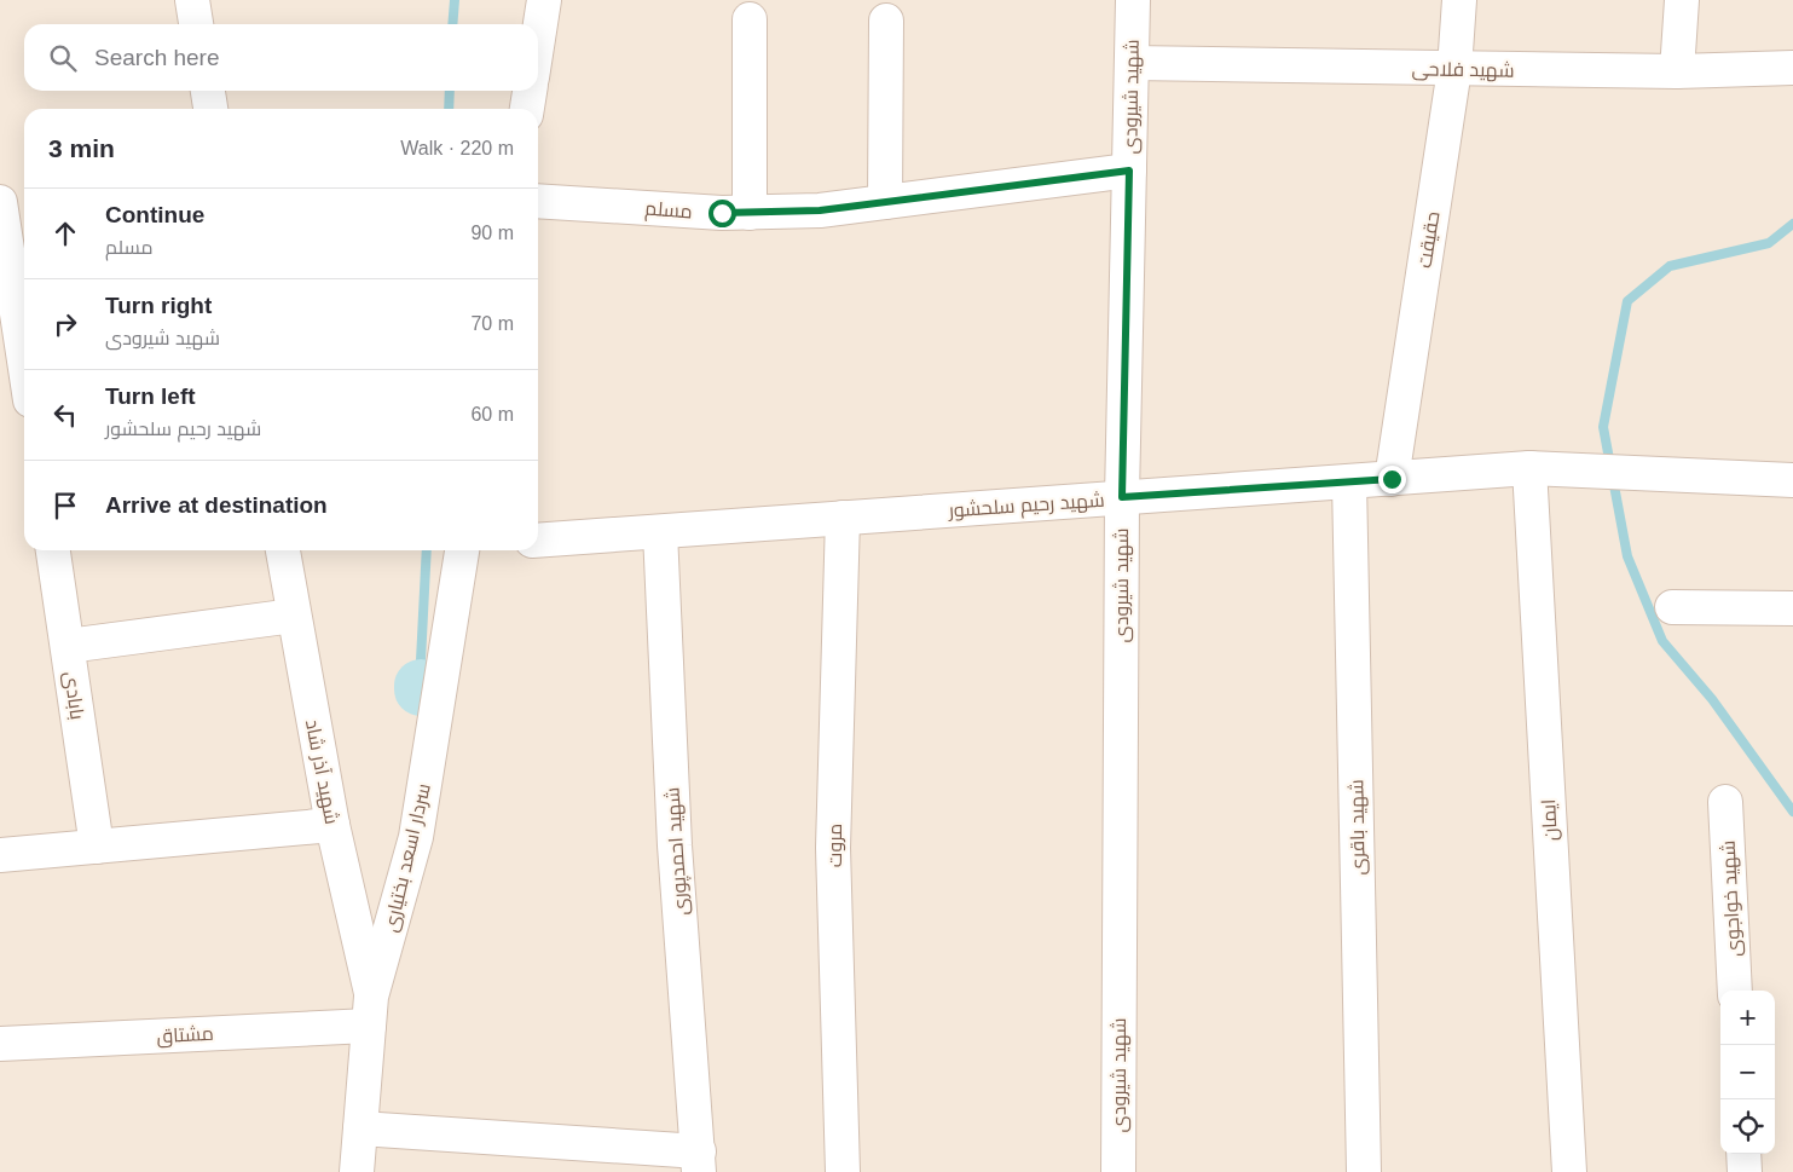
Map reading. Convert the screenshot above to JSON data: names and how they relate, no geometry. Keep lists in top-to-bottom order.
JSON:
{
  "streets": {
    "street": [
      "شهید فلاحی",
      "شهید شیرودی",
      "مسلم",
      "حقیقت",
      "شهید رحیم سلحشور",
      "بابادی",
      "شهید آذر شاد",
      "ایمان",
      "شهید باقری",
      "مروت",
      "شهید احمدپوری",
      "سردار اسعد بختیاری",
      "شهید خواجوی",
      "مشتاق"
    ]
  },
  "crossings": [
    ["شهید فلاحی", "شهید شیرودی"],
    ["شهید فلاحی", "حقیقت"],
    ["شهید شیرودی", "مسلم"],
    ["شهید شیرودی", "شهید رحیم سلحشور"],
    ["حقیقت", "شهید رحیم سلحشور"],
    ["شهید رحیم سلحشور", "ایمان"],
    ["شهید رحیم سلحشور", "شهید باقری"],
    ["شهید رحیم سلحشور", "مروت"],
    ["شهید رحیم سلحشور", "شهید احمدپوری"],
    ["شهید آذر شاد", "سردار اسعد بختیاری"],
    ["شهید آذر شاد", "مشتاق"],
    ["سردار اسعد بختیاری", "مشتاق"]
  ],
  "page": {
    "search": "Search here",
    "heading": ["3 min", "Walk · 220 m"],
    "list": [
      ["Continue", "مسلم", "90 m"],
      ["Turn right", "شهید شیرودی", "70 m"],
      ["Turn left", "شهید رحیم سلحشور", "60 m"],
      "Arrive at destination"
    ],
    "map_buttons": ["+", "−"]
  }
}
